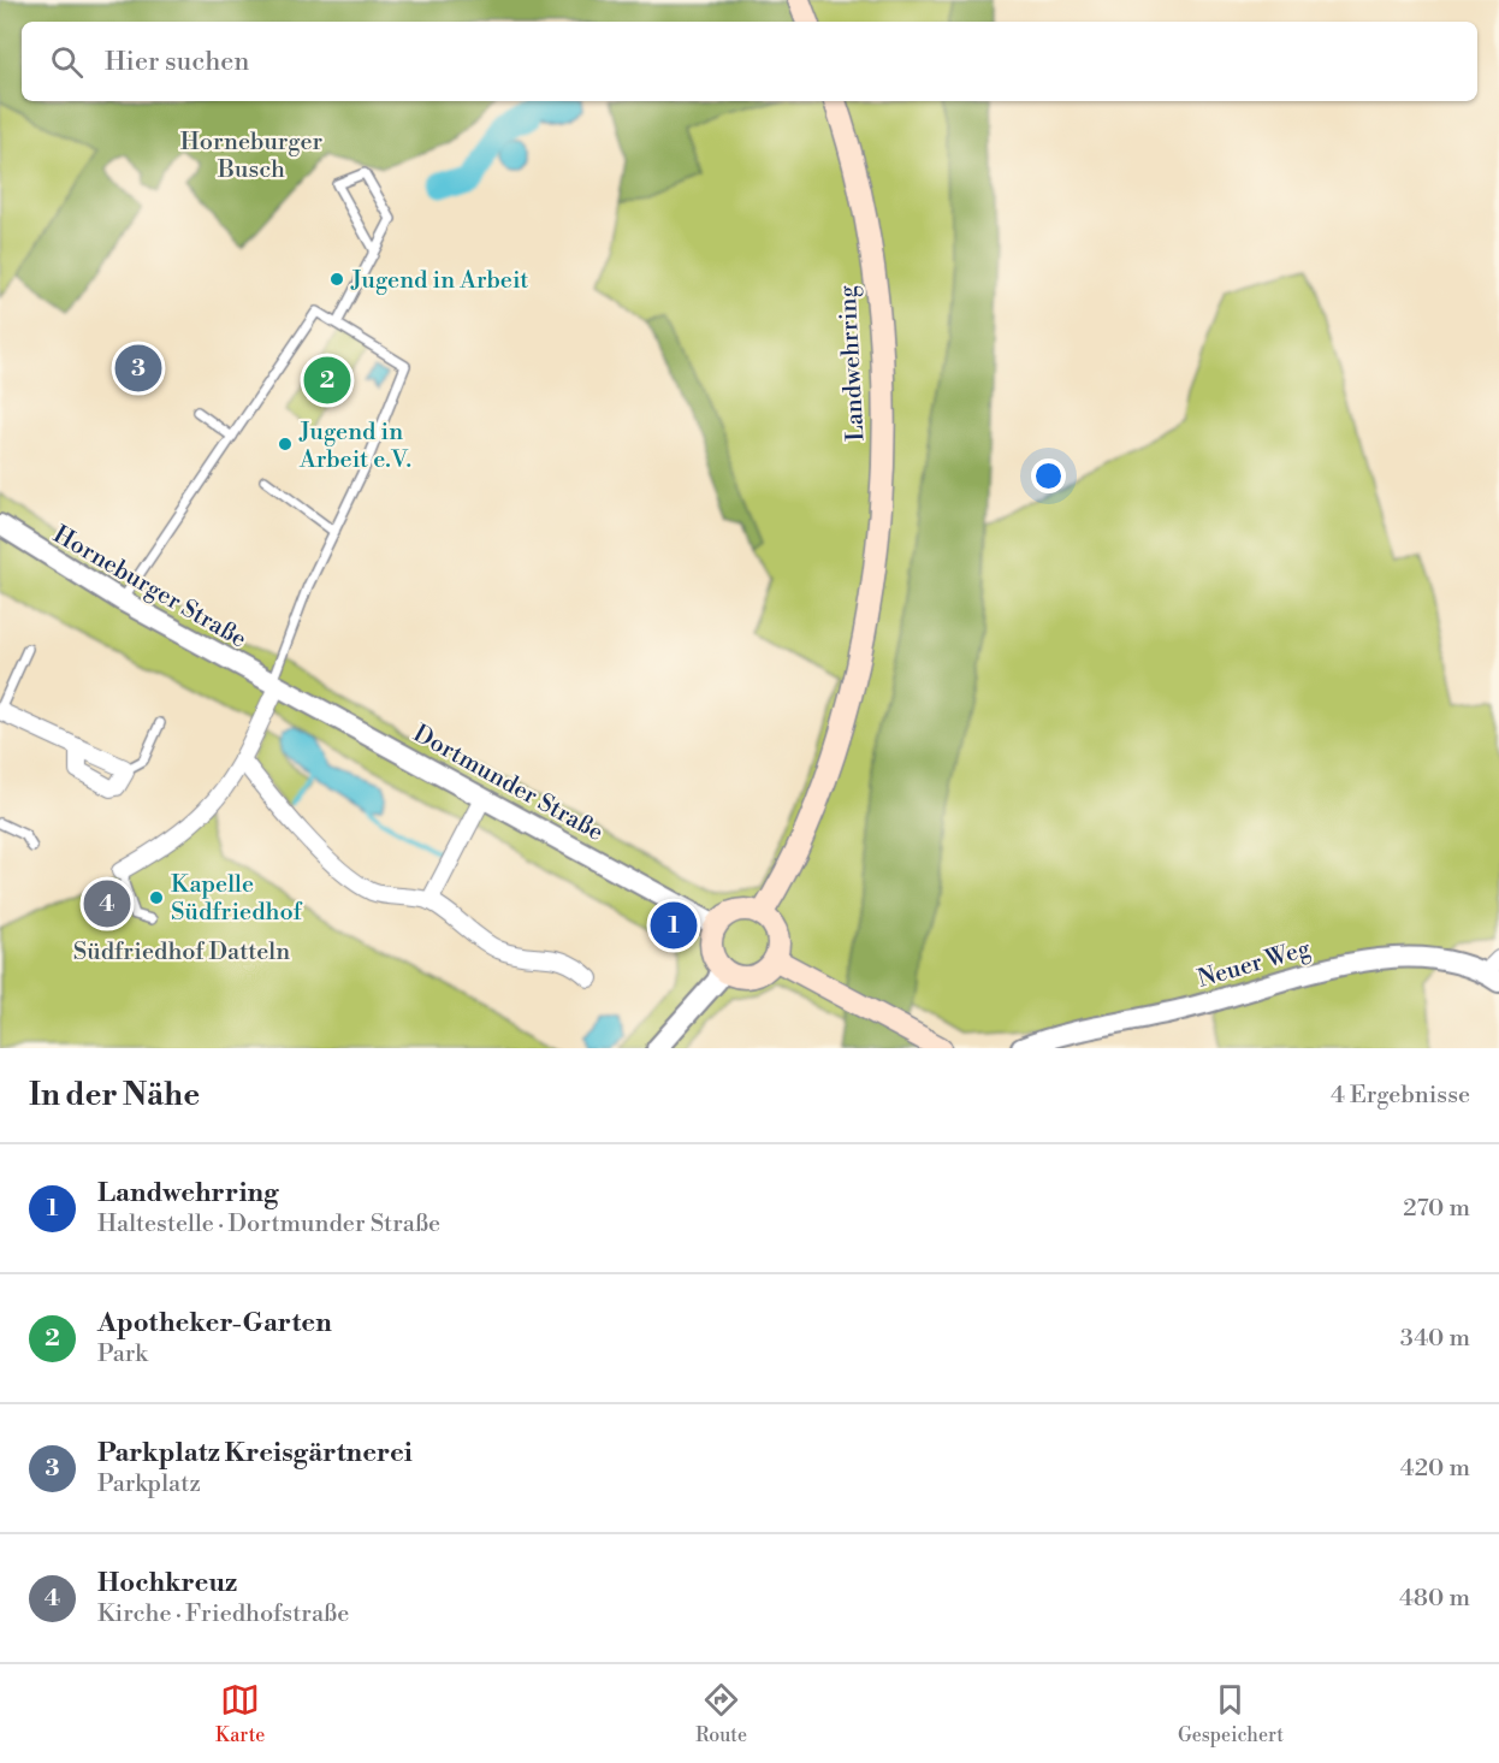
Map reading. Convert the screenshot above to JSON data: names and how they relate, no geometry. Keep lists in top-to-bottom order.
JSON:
{
  "streets": {
    "main road": ["Landwehrring"],
    "street": ["Horneburger Straße", "Dortmunder Straße", "Neuer Weg"]
  },
  "crossings": [
    ["Landwehrring", "Dortmunder Straße"],
    ["Horneburger Straße", "Dortmunder Straße"]
  ],
  "parks": ["Horneburger Busch", "Südfriedhof Datteln"],
  "places": ["Jugend in Arbeit", "Jugend in Arbeit e.V.", "Kapelle Südfriedhof"],
  "page": {
    "search": "Hier suchen",
    "pins": [
      "3",
      "2",
      "4",
      "1"
    ],
    "heading": ["In der Nähe", "4 Ergebnisse"],
    "list": [
      {
        "mark": "1",
        "name": "Landwehrring",
        "note": "Haltestelle · Dortmunder Straße",
        "value": "270 m"
      },
      {
        "mark": "2",
        "name": "Apotheker-Garten",
        "note": "Park",
        "value": "340 m"
      },
      {
        "mark": "3",
        "name": "Parkplatz Kreisgärtnerei",
        "note": "Parkplatz",
        "value": "420 m"
      },
      {
        "mark": "4",
        "name": "Hochkreuz",
        "note": "Kirche · Friedhofstraße",
        "value": "480 m"
      }
    ],
    "nav": ["Karte", "Route", "Gespeichert"]
  }
}
